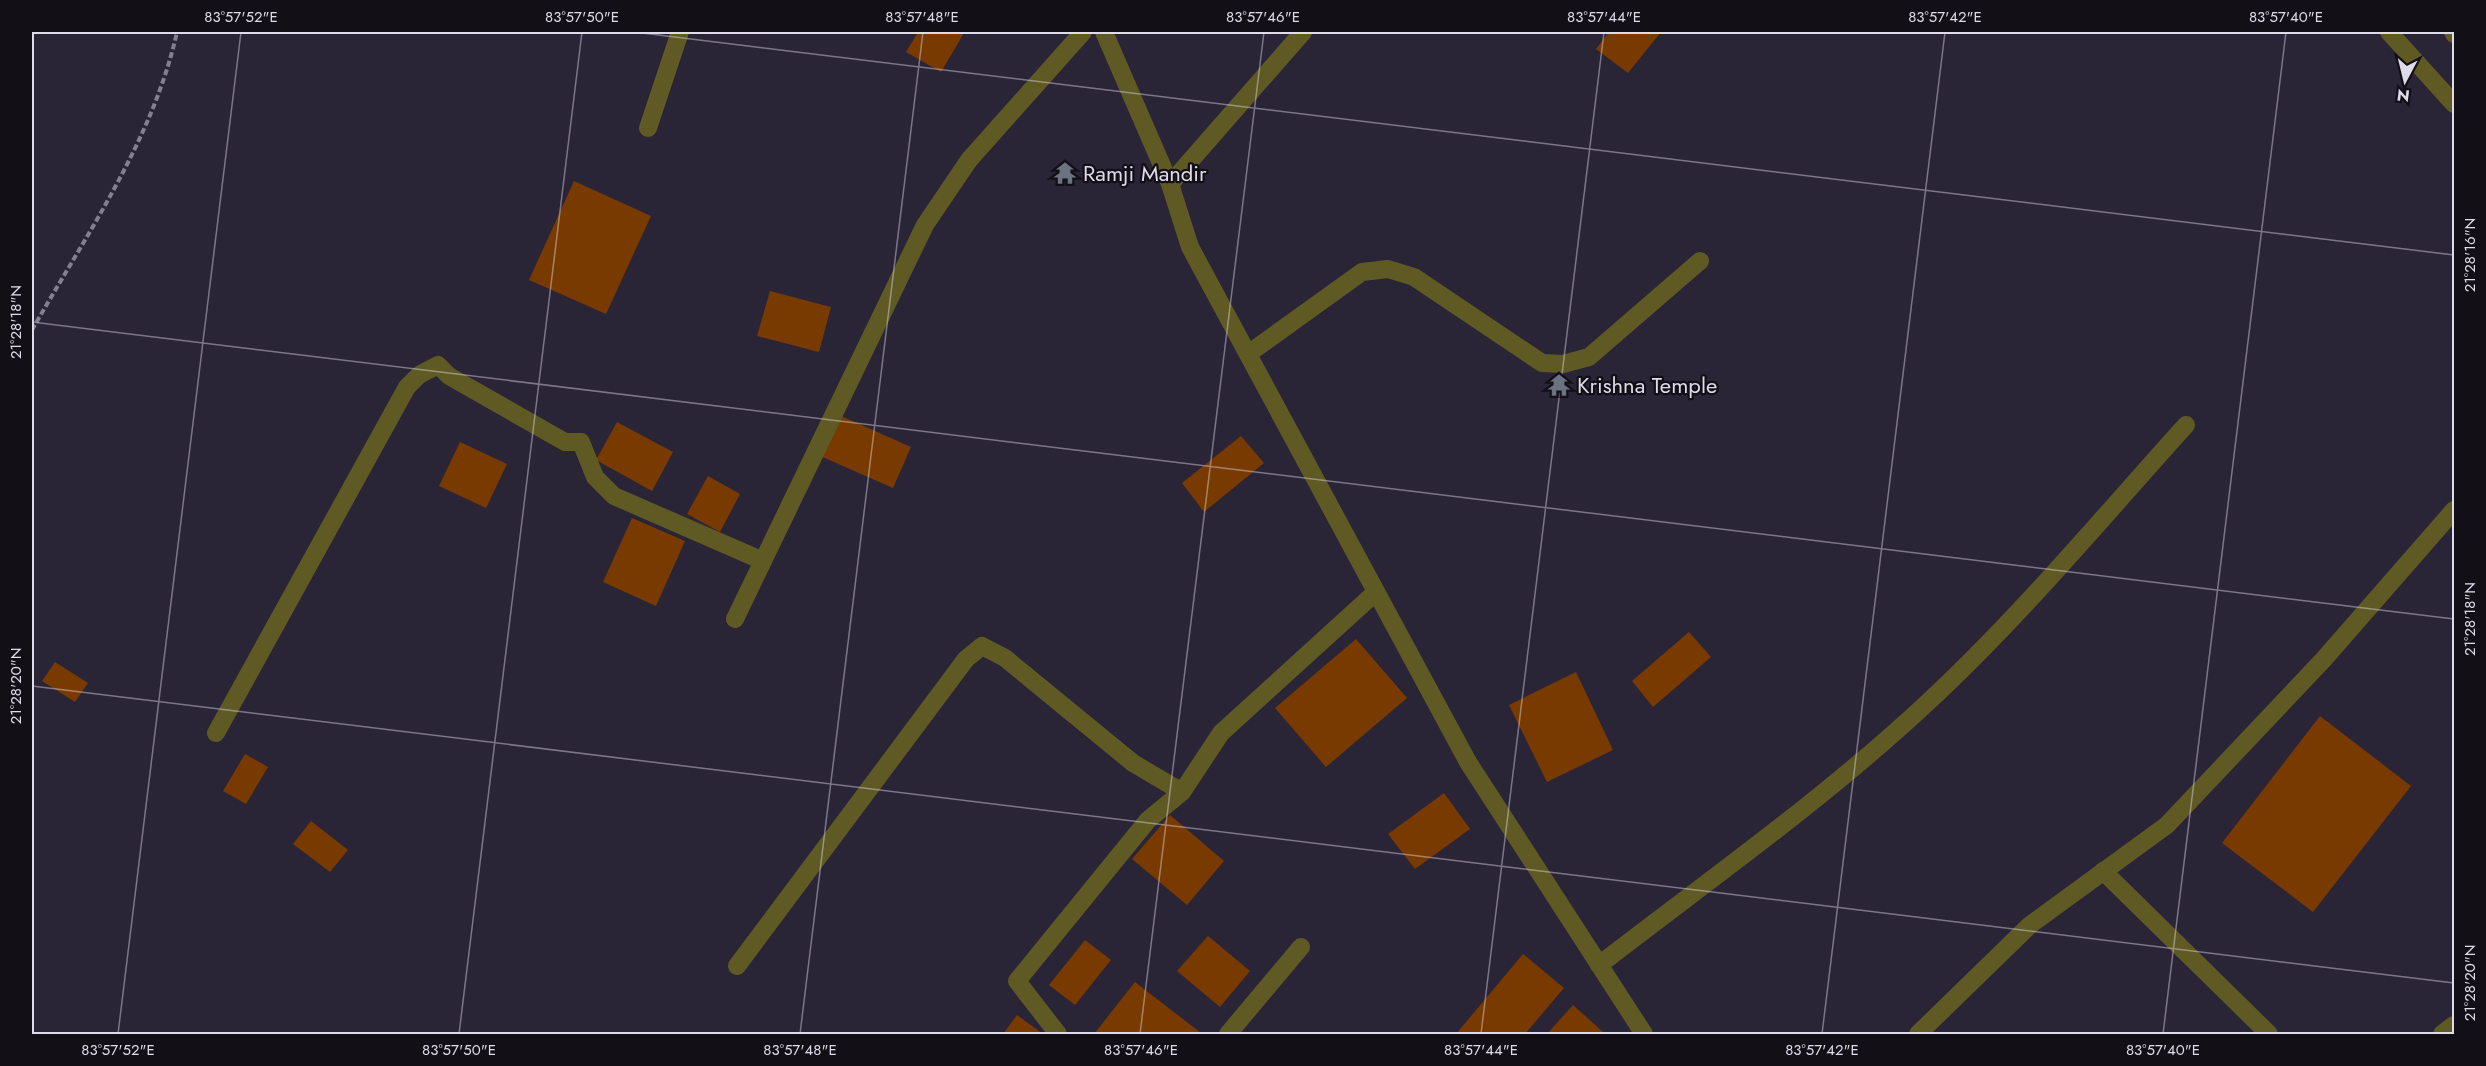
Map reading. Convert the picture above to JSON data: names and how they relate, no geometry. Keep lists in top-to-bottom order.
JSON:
{
  "places": {
    "temple": ["Ramji Mandir", "Krishna Temple"]
  },
  "north": "bottom",
  "coordinates": [
    "83°57'52\"E",
    "83°57'50\"E",
    "83°57'48\"E",
    "83°57'46\"E",
    "83°57'44\"E",
    "83°57'42\"E",
    "83°57'40\"E",
    "21°28'16\"N",
    "21°28'18\"N",
    "21°28'20\"N"
  ]
}
